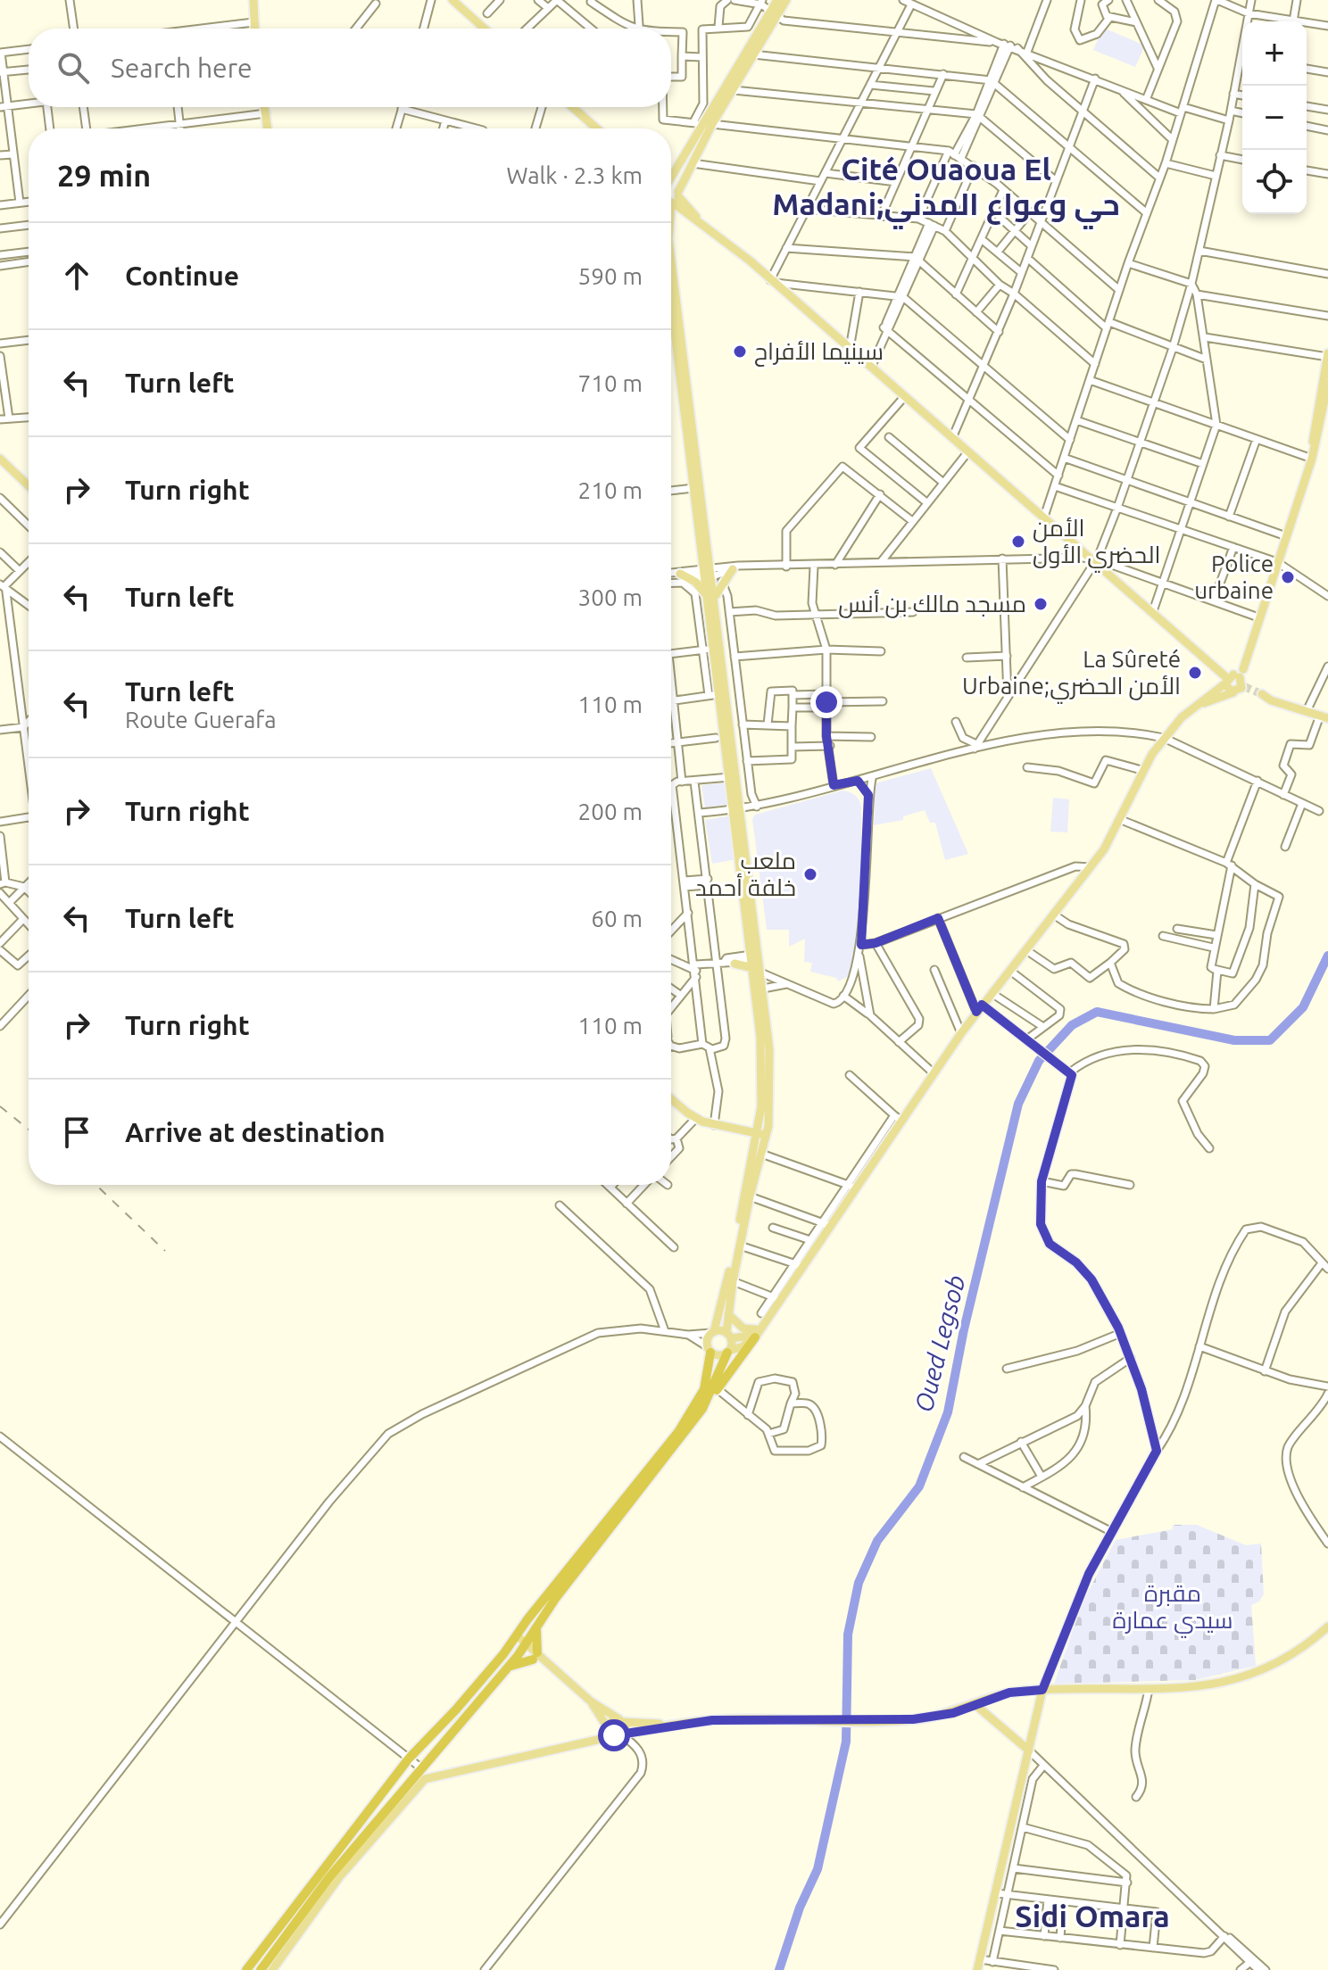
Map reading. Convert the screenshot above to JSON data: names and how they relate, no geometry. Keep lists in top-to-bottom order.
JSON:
{
  "districts": ["Cité Ouaoua El Madani;حي وعواع المدني", "Sidi Omara"],
  "water": ["Oued Legsob"],
  "parks": ["مقبرة سيدي عمارة"],
  "places": [
    "سينيما الأفراح",
    "الأمن الحضري الأول",
    "Police urbaine",
    "مسجد مالك بن أنس",
    "La Sûreté Urbaine;الأمن الحضري",
    "ملعب خلفة أحمد"
  ],
  "page": {
    "map_buttons": ["+", "−"],
    "search": "Search here",
    "heading": ["29 min", "Walk · 2.3 km"],
    "list": [
      ["Continue", "590 m"],
      ["Turn left", "710 m"],
      ["Turn right", "210 m"],
      ["Turn left", "300 m"],
      ["Turn left", "Route Guerafa", "110 m"],
      ["Turn right", "200 m"],
      ["Turn left", "60 m"],
      ["Turn right", "110 m"],
      "Arrive at destination"
    ]
  }
}
